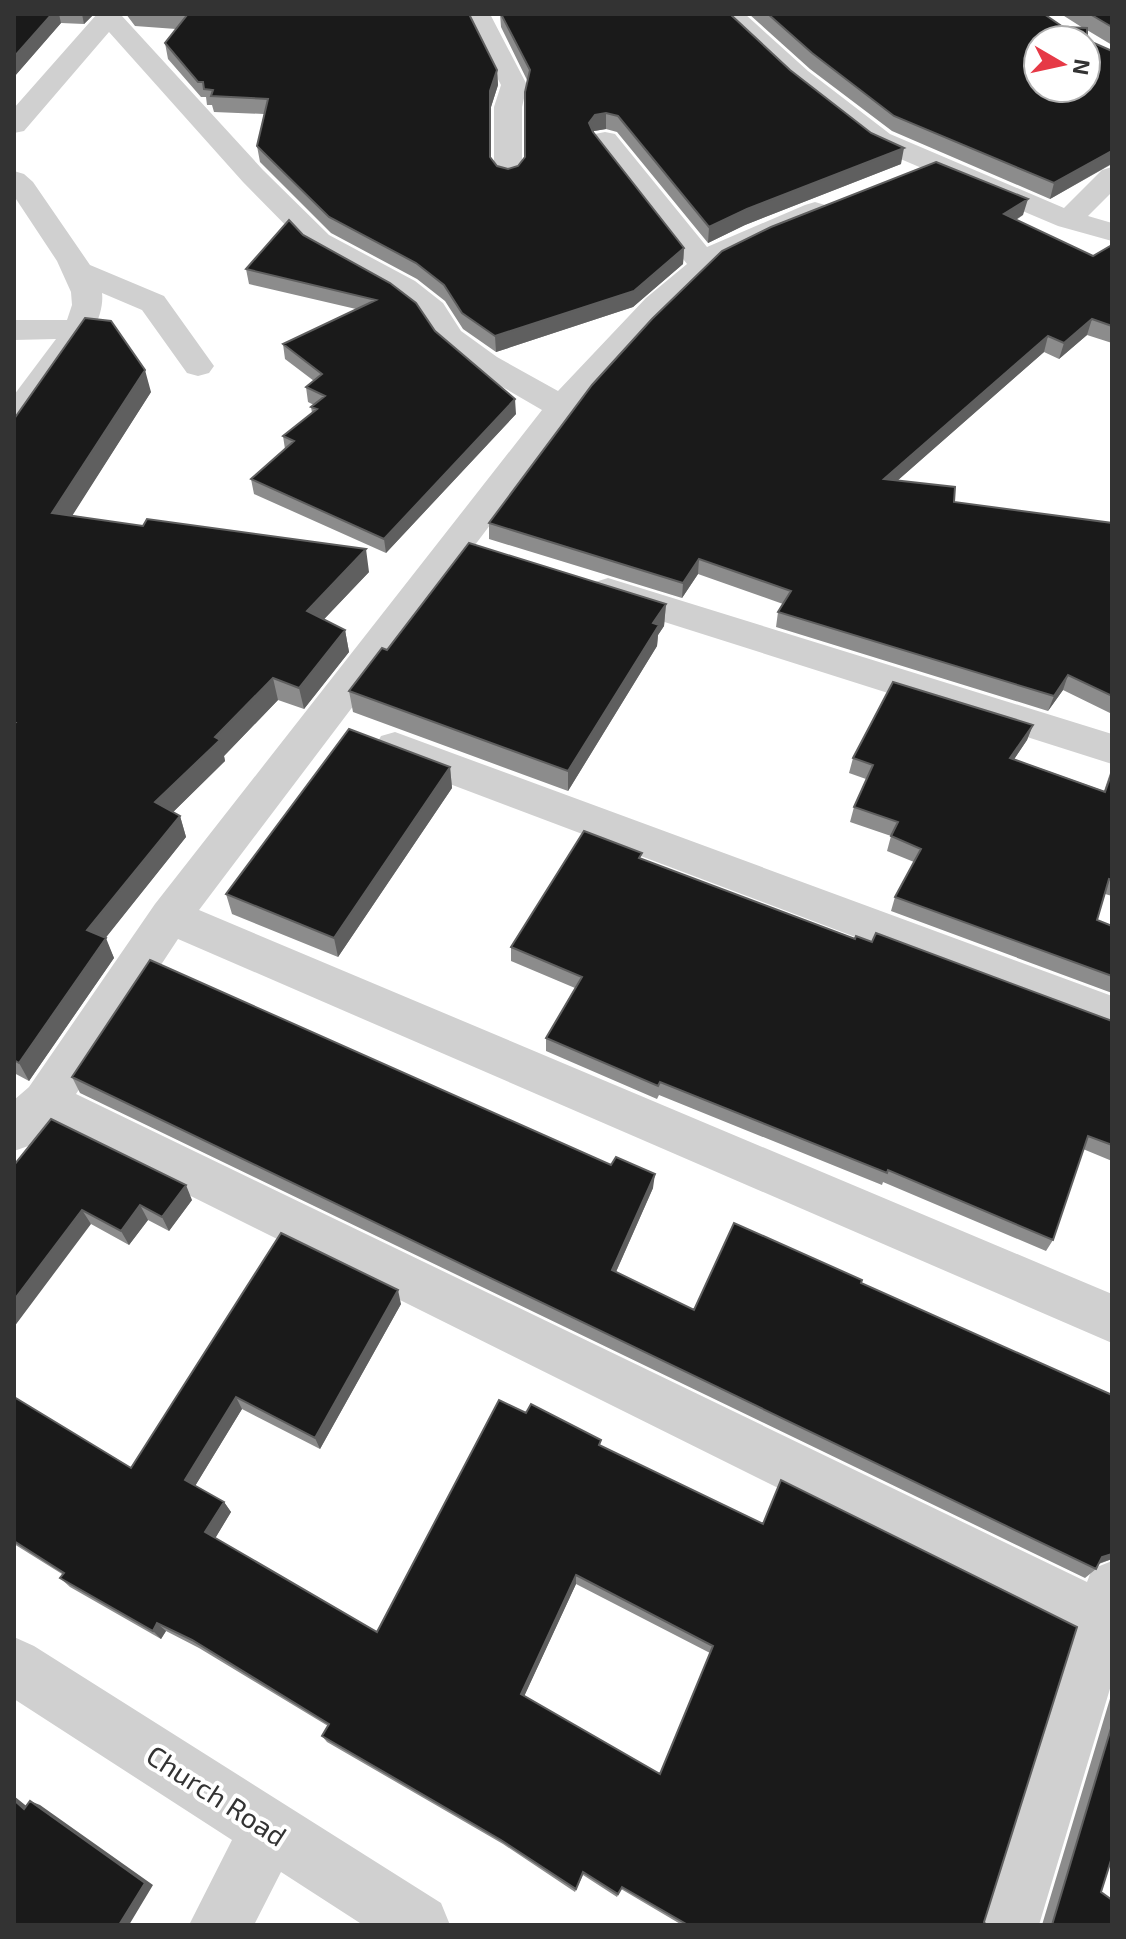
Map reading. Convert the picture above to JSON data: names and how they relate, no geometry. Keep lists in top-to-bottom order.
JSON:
{
  "streets": {
    "street": ["Church Road"]
  },
  "north": "right"
}
